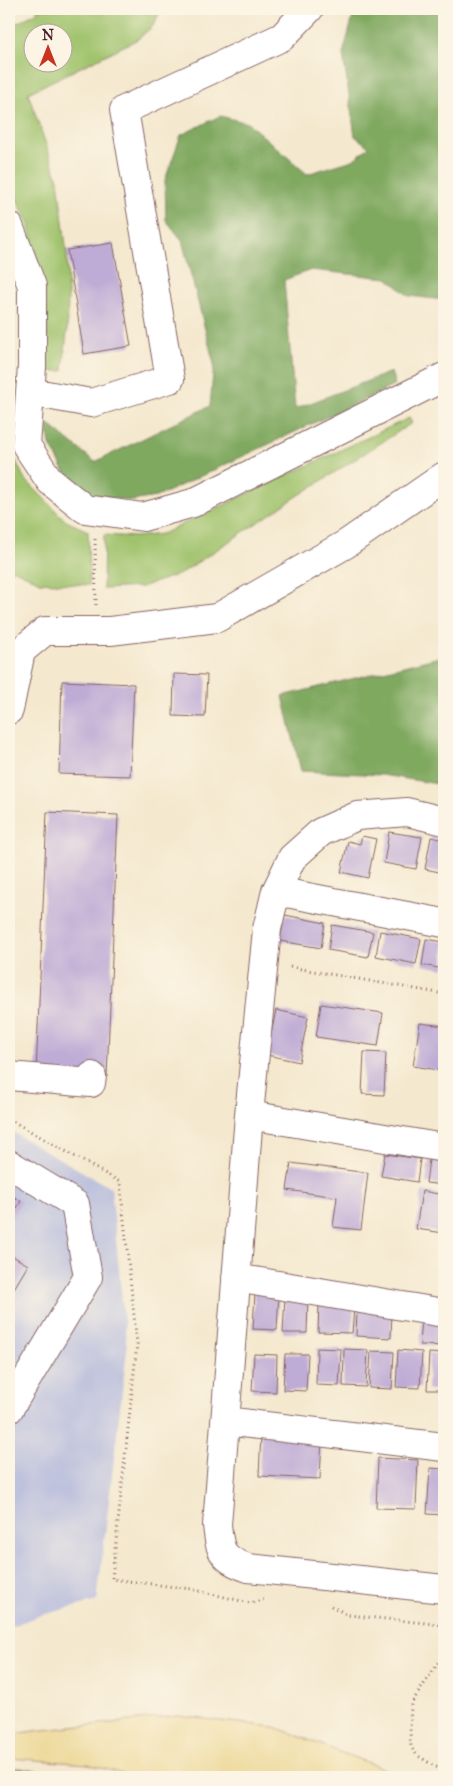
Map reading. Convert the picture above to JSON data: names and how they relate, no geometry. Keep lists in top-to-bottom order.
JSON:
{
  "north": "top"
}
